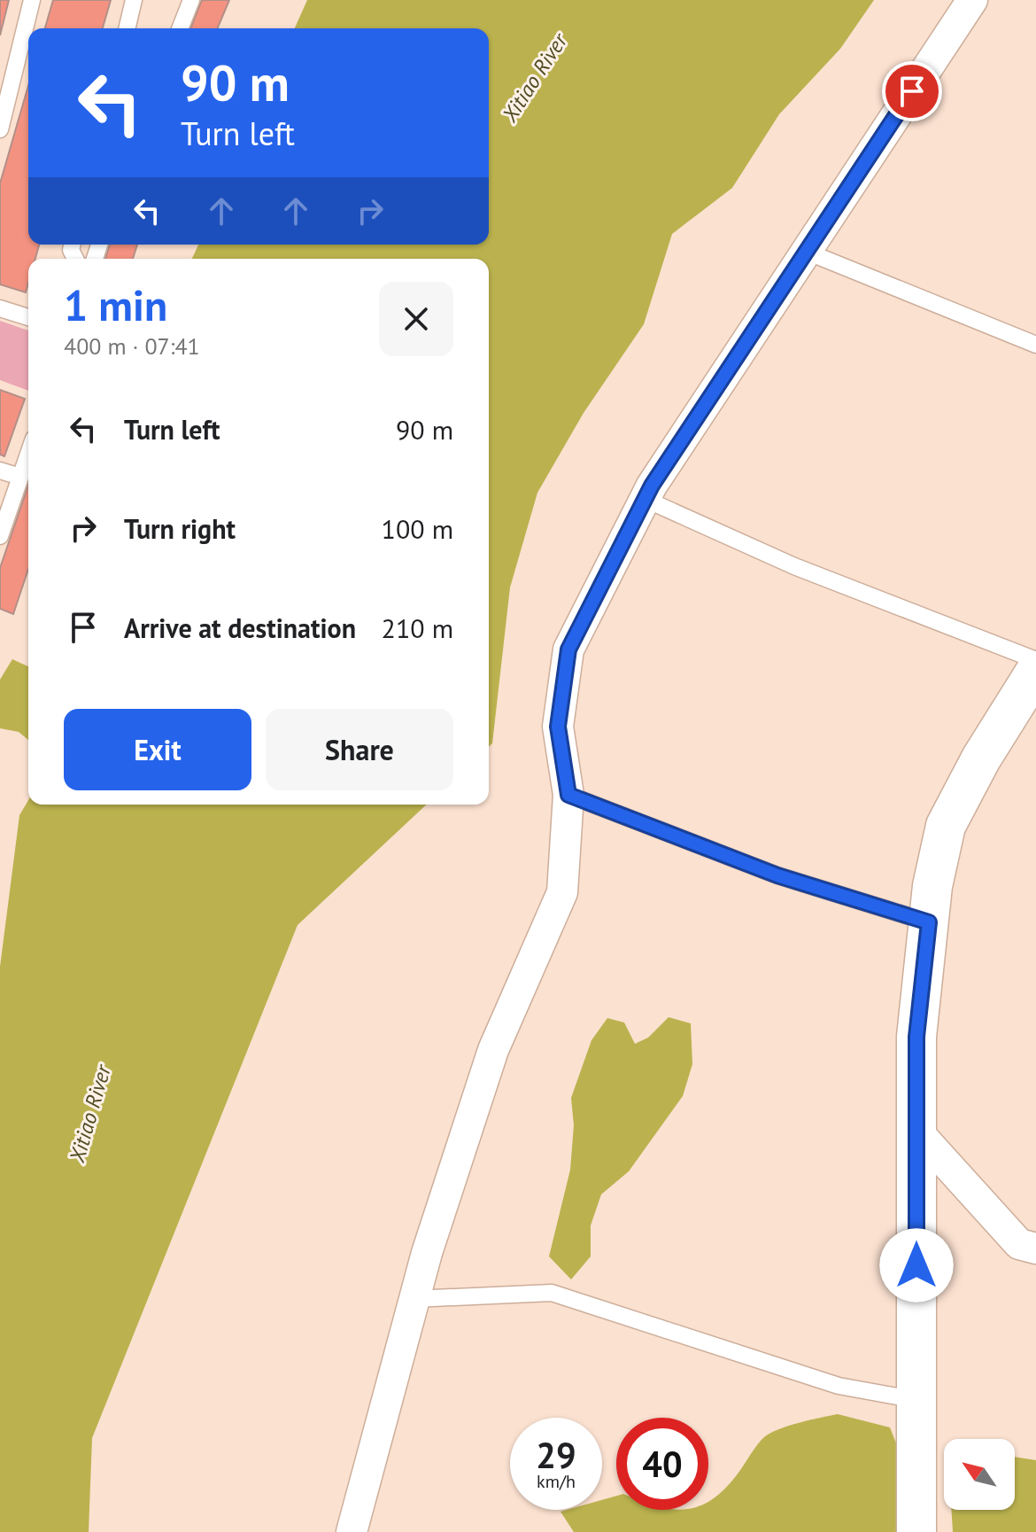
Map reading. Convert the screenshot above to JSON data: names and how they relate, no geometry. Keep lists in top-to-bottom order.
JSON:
{
  "water": ["Xitiao River"],
  "north": "top left",
  "page": {
    "turn": ["90 m", "Turn left"],
    "heading": ["1 min", "400 m · 07:41"],
    "list": [
      {
        "name": "Turn left",
        "value": "90 m"
      },
      {
        "name": "Turn right",
        "value": "100 m"
      },
      {
        "name": "Arrive at destination",
        "value": "210 m"
      }
    ],
    "buttons": ["Exit", "Share"],
    "speed": "29 km/h",
    "limit": "40"
  }
}
